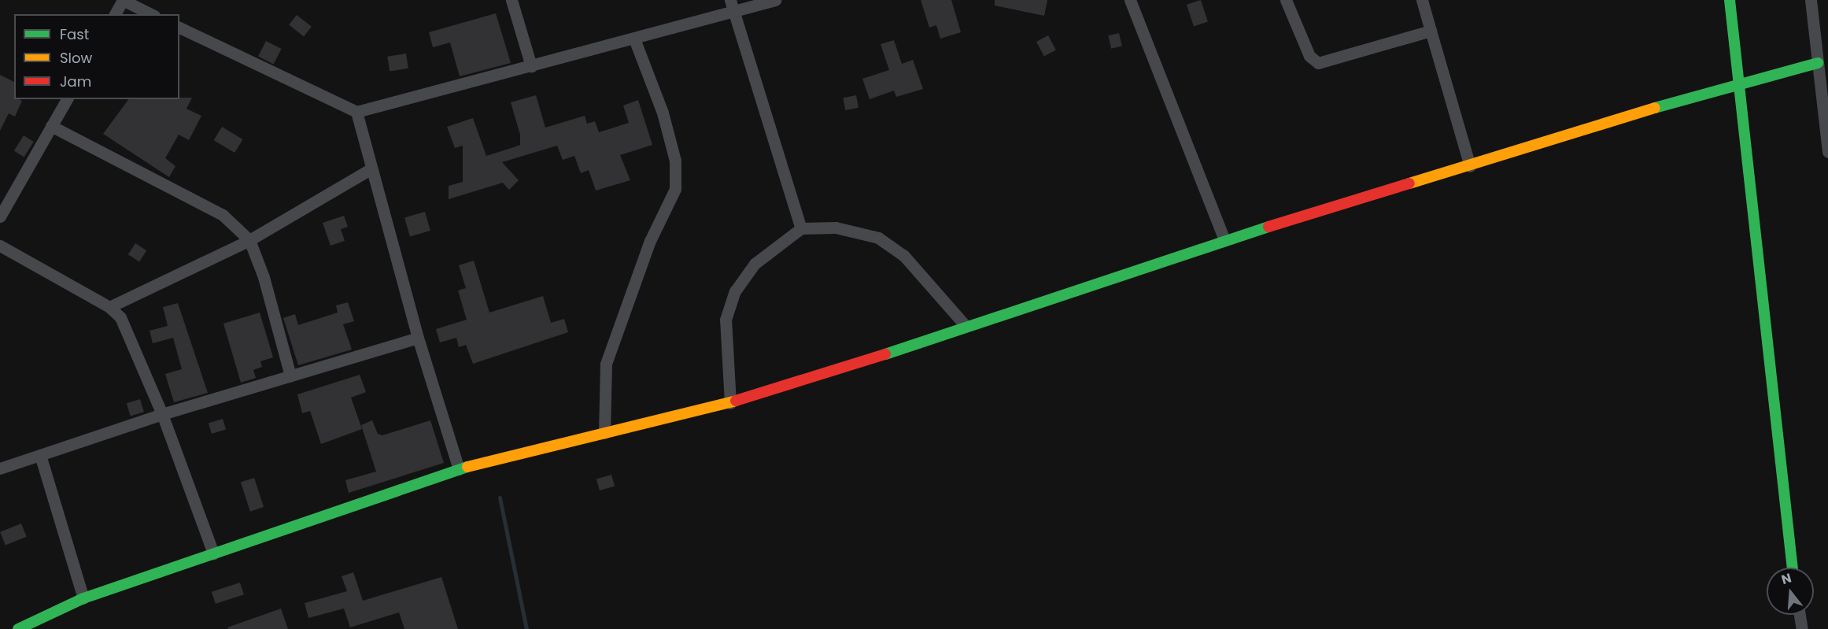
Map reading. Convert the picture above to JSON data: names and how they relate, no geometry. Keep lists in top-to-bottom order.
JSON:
{
  "legend": ["Fast", "Slow", "Jam"],
  "north": "top"
}
